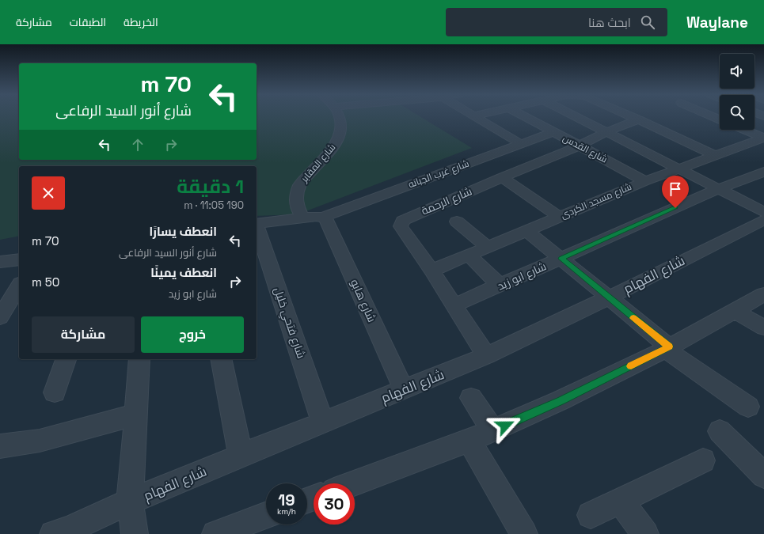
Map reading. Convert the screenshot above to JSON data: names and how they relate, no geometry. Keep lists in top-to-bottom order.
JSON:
{
  "streets": {
    "street": [
      "شارع القدس",
      "شارع المقابر",
      "شارع غرب الجبانه",
      "شارع الرحمة",
      "شارع مسجد الكردى",
      "شارع الفهام",
      "شارع ابو زيد",
      "شارع هابو",
      "شارع فتحي خليل"
    ]
  },
  "crossings": [
    ["شارع القدس", "شارع غرب الجبانه"],
    ["شارع القدس", "شارع الرحمة"],
    ["شارع القدس", "شارع مسجد الكردى"],
    ["شارع المقابر", "شارع غرب الجبانه"],
    ["شارع المقابر", "شارع هابو"],
    ["شارع غرب الجبانه", "شارع هابو"],
    ["شارع الرحمة", "شارع مسجد الكردى"],
    ["شارع الرحمة", "شارع الفهام"],
    ["شارع الرحمة", "شارع ابو زيد"],
    ["شارع الفهام", "شارع هابو"],
    ["شارع الفهام", "شارع فتحي خليل"]
  ],
  "page": {
    "header": "Waylane",
    "search": "ابحث هنا",
    "nav": ["الخريطة", "الطبقات", "مشاركة"],
    "turn": ["70 m", "شارع أنور السيد الرفاعى"],
    "heading": ["1 دقيقة", "190 m · 11:05"],
    "list": [
      {
        "name": "انعطف يسارًا",
        "note": "شارع أنور السيد الرفاعى",
        "value": "70 m"
      },
      {
        "name": "انعطف يمينًا",
        "note": "شارع ابو زيد",
        "value": "50 m"
      }
    ],
    "buttons": ["خروج", "مشاركة"],
    "speed": "19 km/h",
    "limit": "30"
  }
}
